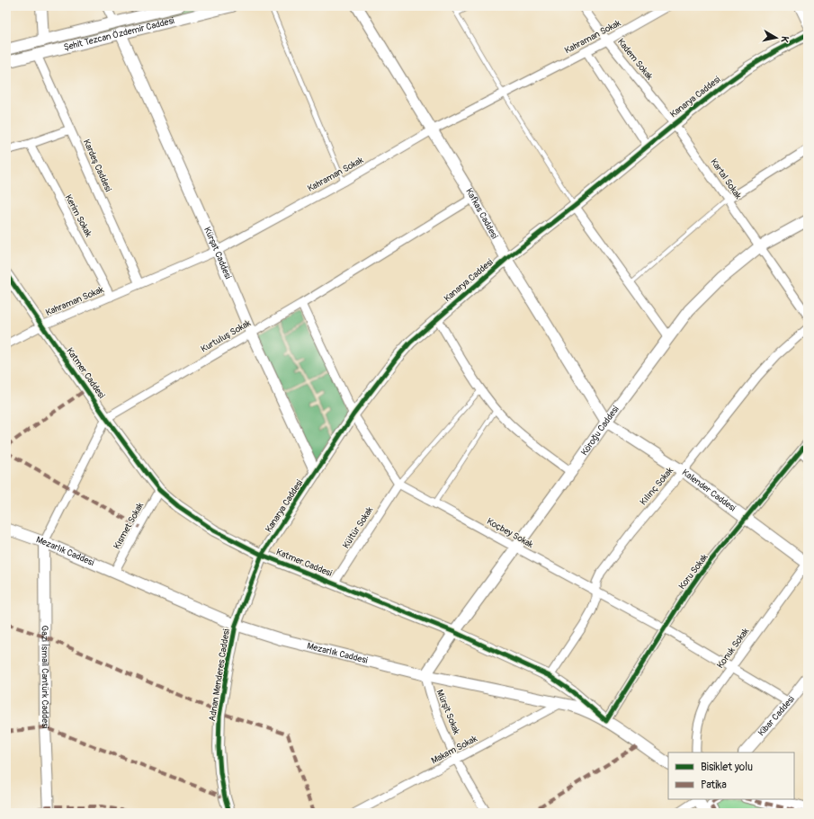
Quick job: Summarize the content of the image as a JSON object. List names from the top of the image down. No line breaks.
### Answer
{"streets":{"street":["Şehit Tezcan Özdemir Caddesi","Kahraman Sokak","Kadem Sokak","Kanarya Caddesi","Kardeş Caddesi","Kartal Sokak","Kafkas Caddesi","Kerim Sokak","Kürşat Caddesi","Kurtuluş Sokak","Katmer Caddesi","Köroğu Caddesi","Kılınç Sokak","Kalender Caddesi","Kısmet Sokak","Kültür Sokak","Koçbey Sokak","Mezarlık Caddesi","Koru Sokak","Konuk Sokak","Adnan Menderes Caddesi","Gazi İsmail Cantürk Caddesi","Mürşit Sokak","Kibar Caddesi","Makam Sokak"]},"crossings":[["Şehit Tezcan Özdemir Caddesi","Kardeş Caddesi"],["Şehit Tezcan Özdemir Caddesi","Kürşat Caddesi"],["Kahraman Sokak","Kadem Sokak"],["Kahraman Sokak","Kardeş Caddesi"],["Kahraman Sokak","Kafkas Caddesi"],["Kahraman Sokak","Kerim Sokak"],["Kahraman Sokak","Kürşat Caddesi"],["Kahraman Sokak","Katmer Caddesi"],["Kadem Sokak","Kanarya Caddesi"],["Kadem Sokak","Kartal Sokak"],["Kanarya Caddesi","Kartal Sokak"],["Kanarya Caddesi","Kafkas Caddesi"],["Kanarya Caddesi","Kürşat Caddesi"],["Kanarya Caddesi","Katmer Caddesi"],["Kanarya Caddesi","Koçbey Sokak"],["Kanarya Caddesi","Mezarlık Caddesi"],["Kanarya Caddesi","Adnan Menderes Caddesi"],["Kartal Sokak","Köroğu Caddesi"],["Kafkas Caddesi","Kurtuluş Sokak"],["Kafkas Caddesi","Köroğu Caddesi"],["Kafkas Caddesi","Kalender Caddesi"],["Kürşat Caddesi","Kurtuluş Sokak"],["Kurtuluş Sokak","Katmer Caddesi"],["Kurtuluş Sokak","Koçbey Sokak"],["Katmer Caddesi","Köroğu Caddesi"],["Katmer Caddesi","Kılınç Sokak"],["Katmer Caddesi","Kısmet Sokak"],["Katmer Caddesi","Kültür Sokak"],["Katmer Caddesi","Mezarlık Caddesi"],["Katmer Caddesi","Koru Sokak"],["Köroğu Caddesi","Kalender Caddesi"],["Köroğu Caddesi","Koçbey Sokak"],["Köroğu Caddesi","Mezarlık Caddesi"],["Köroğu Caddesi","Mürşit Sokak"],["Kılınç Sokak","Kalender Caddesi"],["Kılınç Sokak","Koçbey Sokak"],["Kalender Caddesi","Koru Sokak"],["Kalender Caddesi","Konuk Sokak"],["Kısmet Sokak","Mezarlık Caddesi"],["Kültür Sokak","Koçbey Sokak"],["Koçbey Sokak","Koru Sokak"],["Koçbey Sokak","Konuk Sokak"],["Koçbey Sokak","Kibar Caddesi"],["Mezarlık Caddesi","Koru Sokak"],["Mezarlık Caddesi","Adnan Menderes Caddesi"],["Mezarlık Caddesi","Gazi İsmail Cantürk Caddesi"],["Mezarlık Caddesi","Mürşit Sokak"],["Mezarlık Caddesi","Makam Sokak"],["Mürşit Sokak","Makam Sokak"]],"legend":["Bisiklet yolu","Patika"],"north":"right"}
